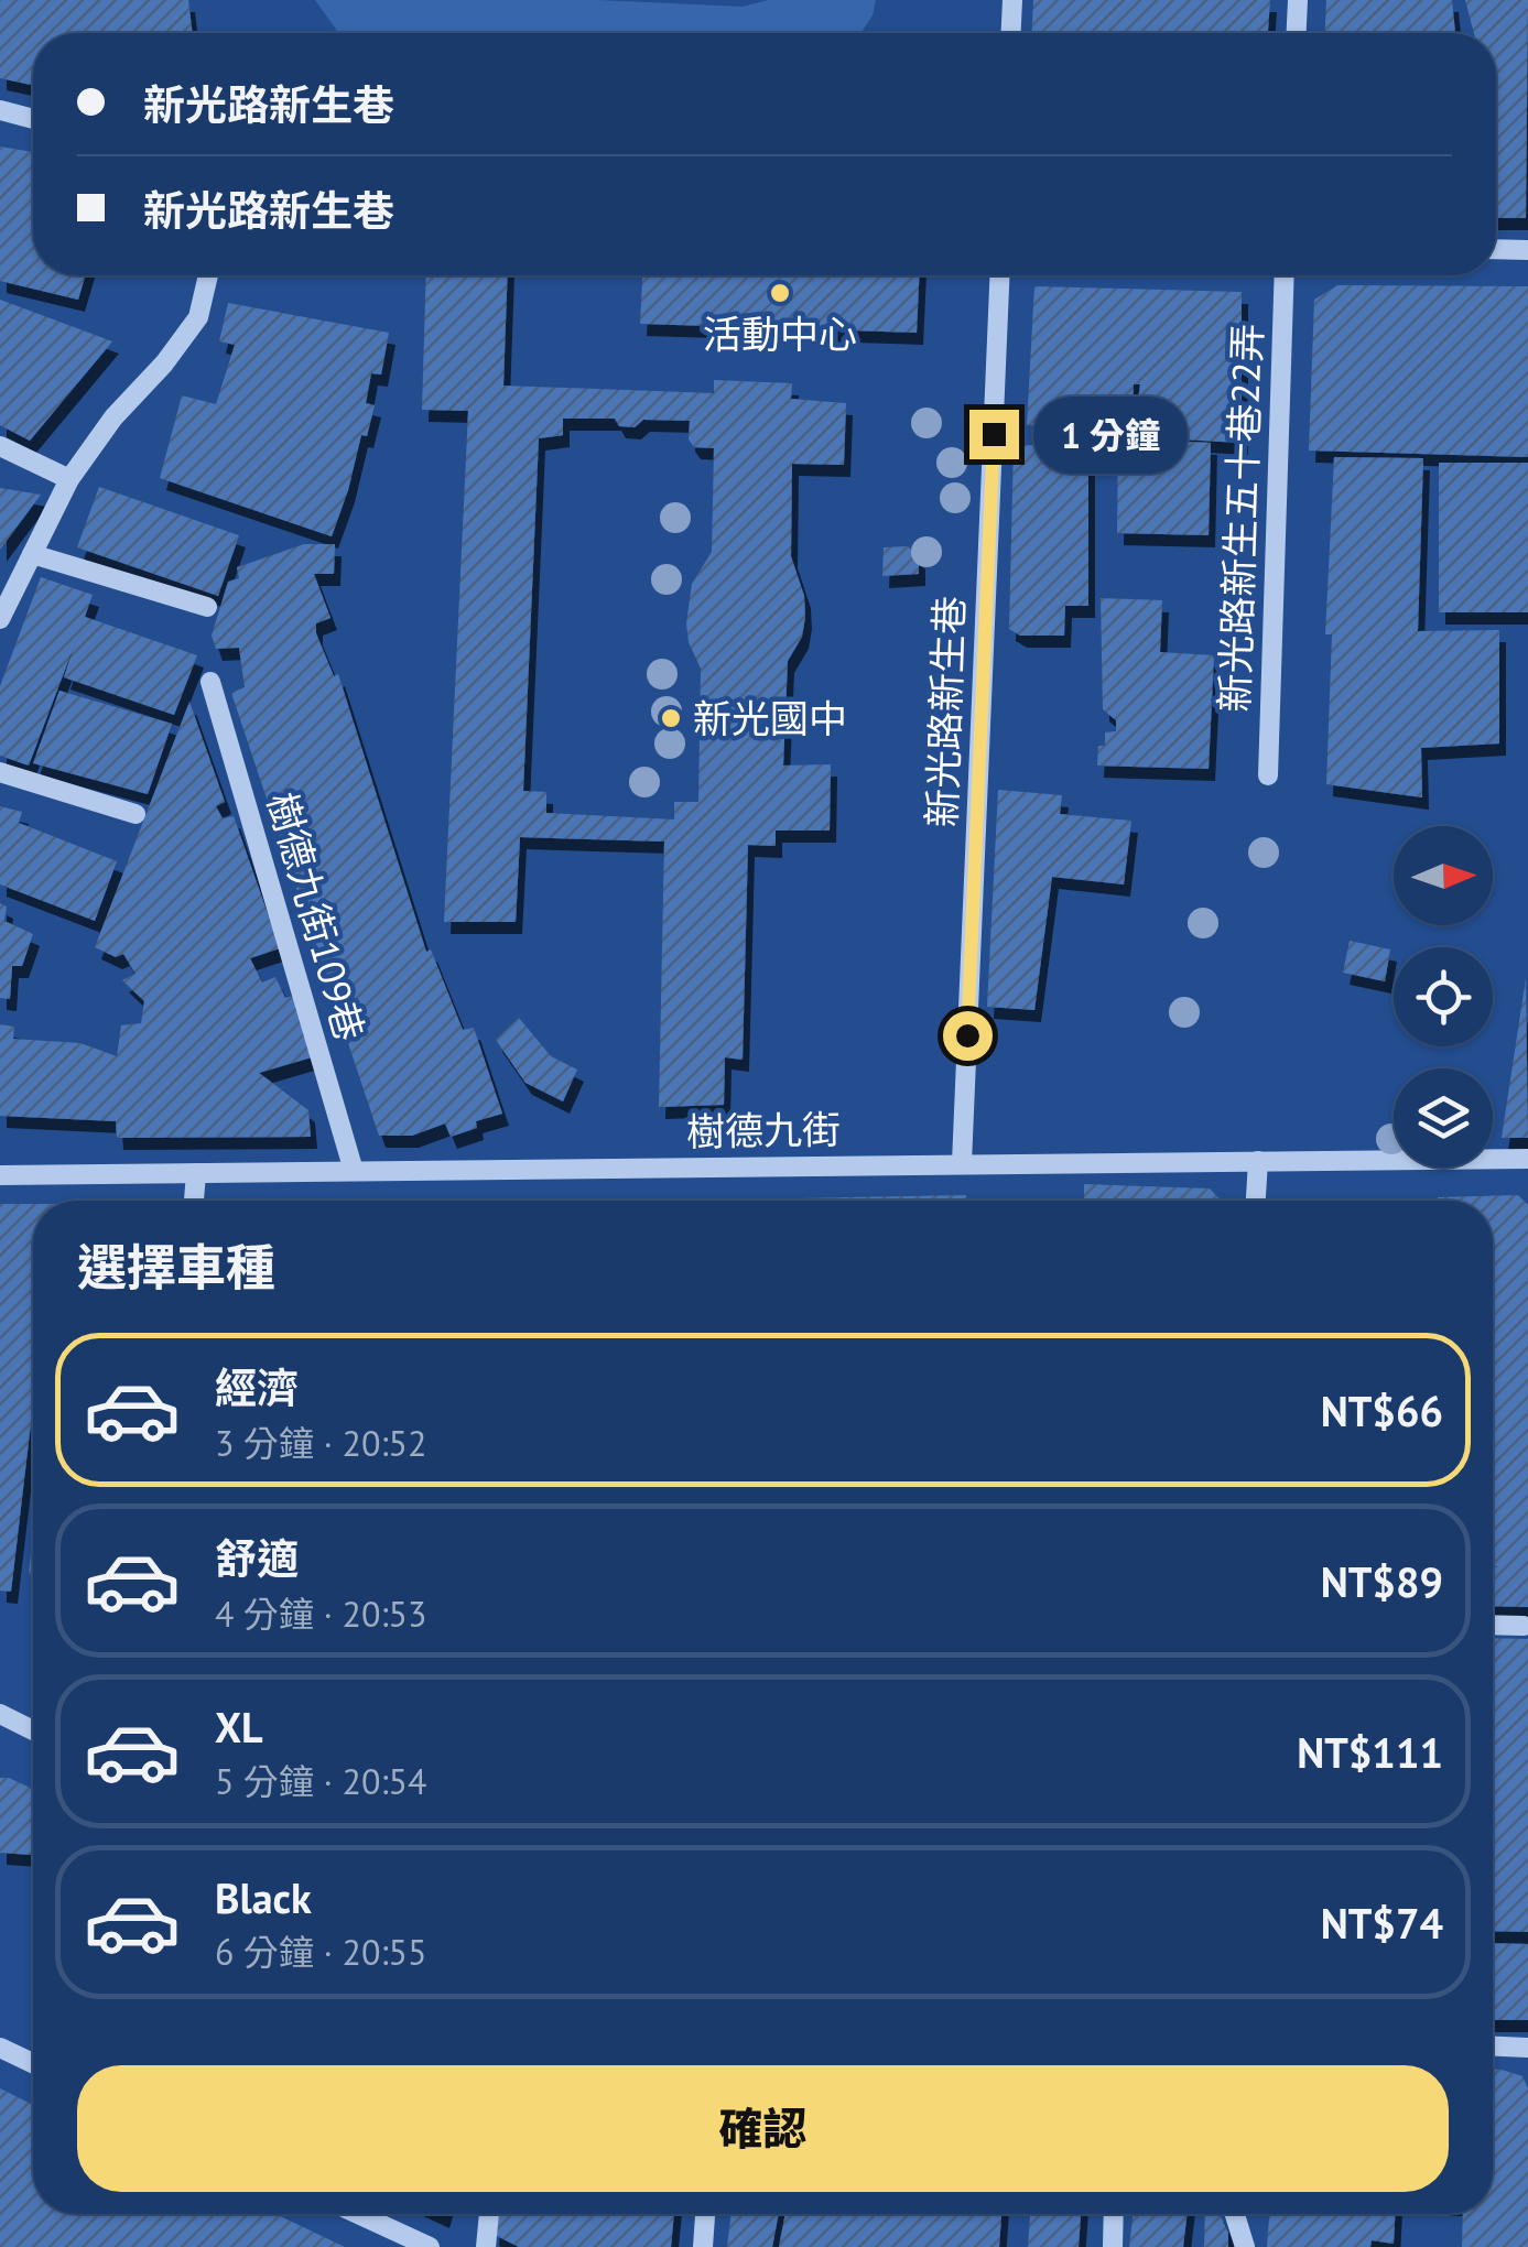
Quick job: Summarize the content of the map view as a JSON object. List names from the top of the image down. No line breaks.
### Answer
{"streets":{"street":["新光路新生五十巷22弄","新光路新生巷","樹德九街109巷","樹德九街"]},"crossings":[["新光路新生巷","樹德九街"],["樹德九街109巷","樹德九街"]],"places":["活動中心","新光國中"],"north":"right","page":{"banner":["新光路新生巷","新光路新生巷"],"bubble":"1 分鐘","heading":"選擇車種","list":[{"name":"經濟","note":"3 分鐘 · 20:52","value":"NT$66"},{"name":"舒適","note":"4 分鐘 · 20:53","value":"NT$89"},{"name":"XL","note":"5 分鐘 · 20:54","value":"NT$111"},{"name":"Black","note":"6 分鐘 · 20:55","value":"NT$74"}],"buttons":"確認"}}
